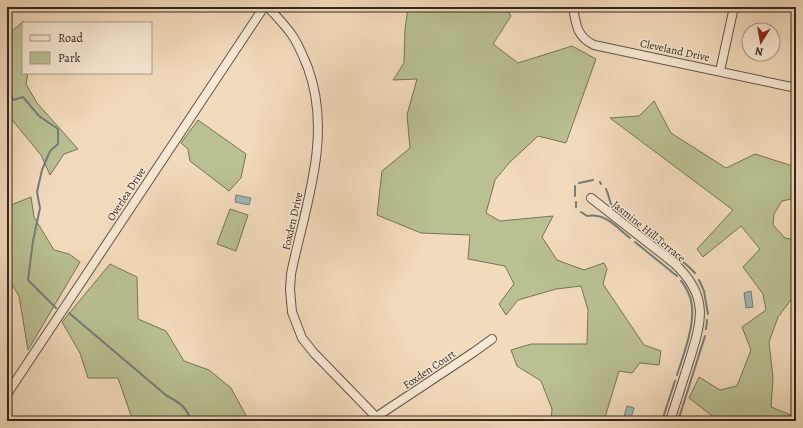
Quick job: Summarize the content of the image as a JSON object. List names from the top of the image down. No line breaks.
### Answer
{"streets":{"street":["Cleveland Drive","Overlea Drive","Foxden Drive","Jasmine Hill Terrace","Foxden Court"]},"crossings":[["Foxden Drive","Foxden Court"]],"legend":["Road","Park"],"north":"bottom"}
